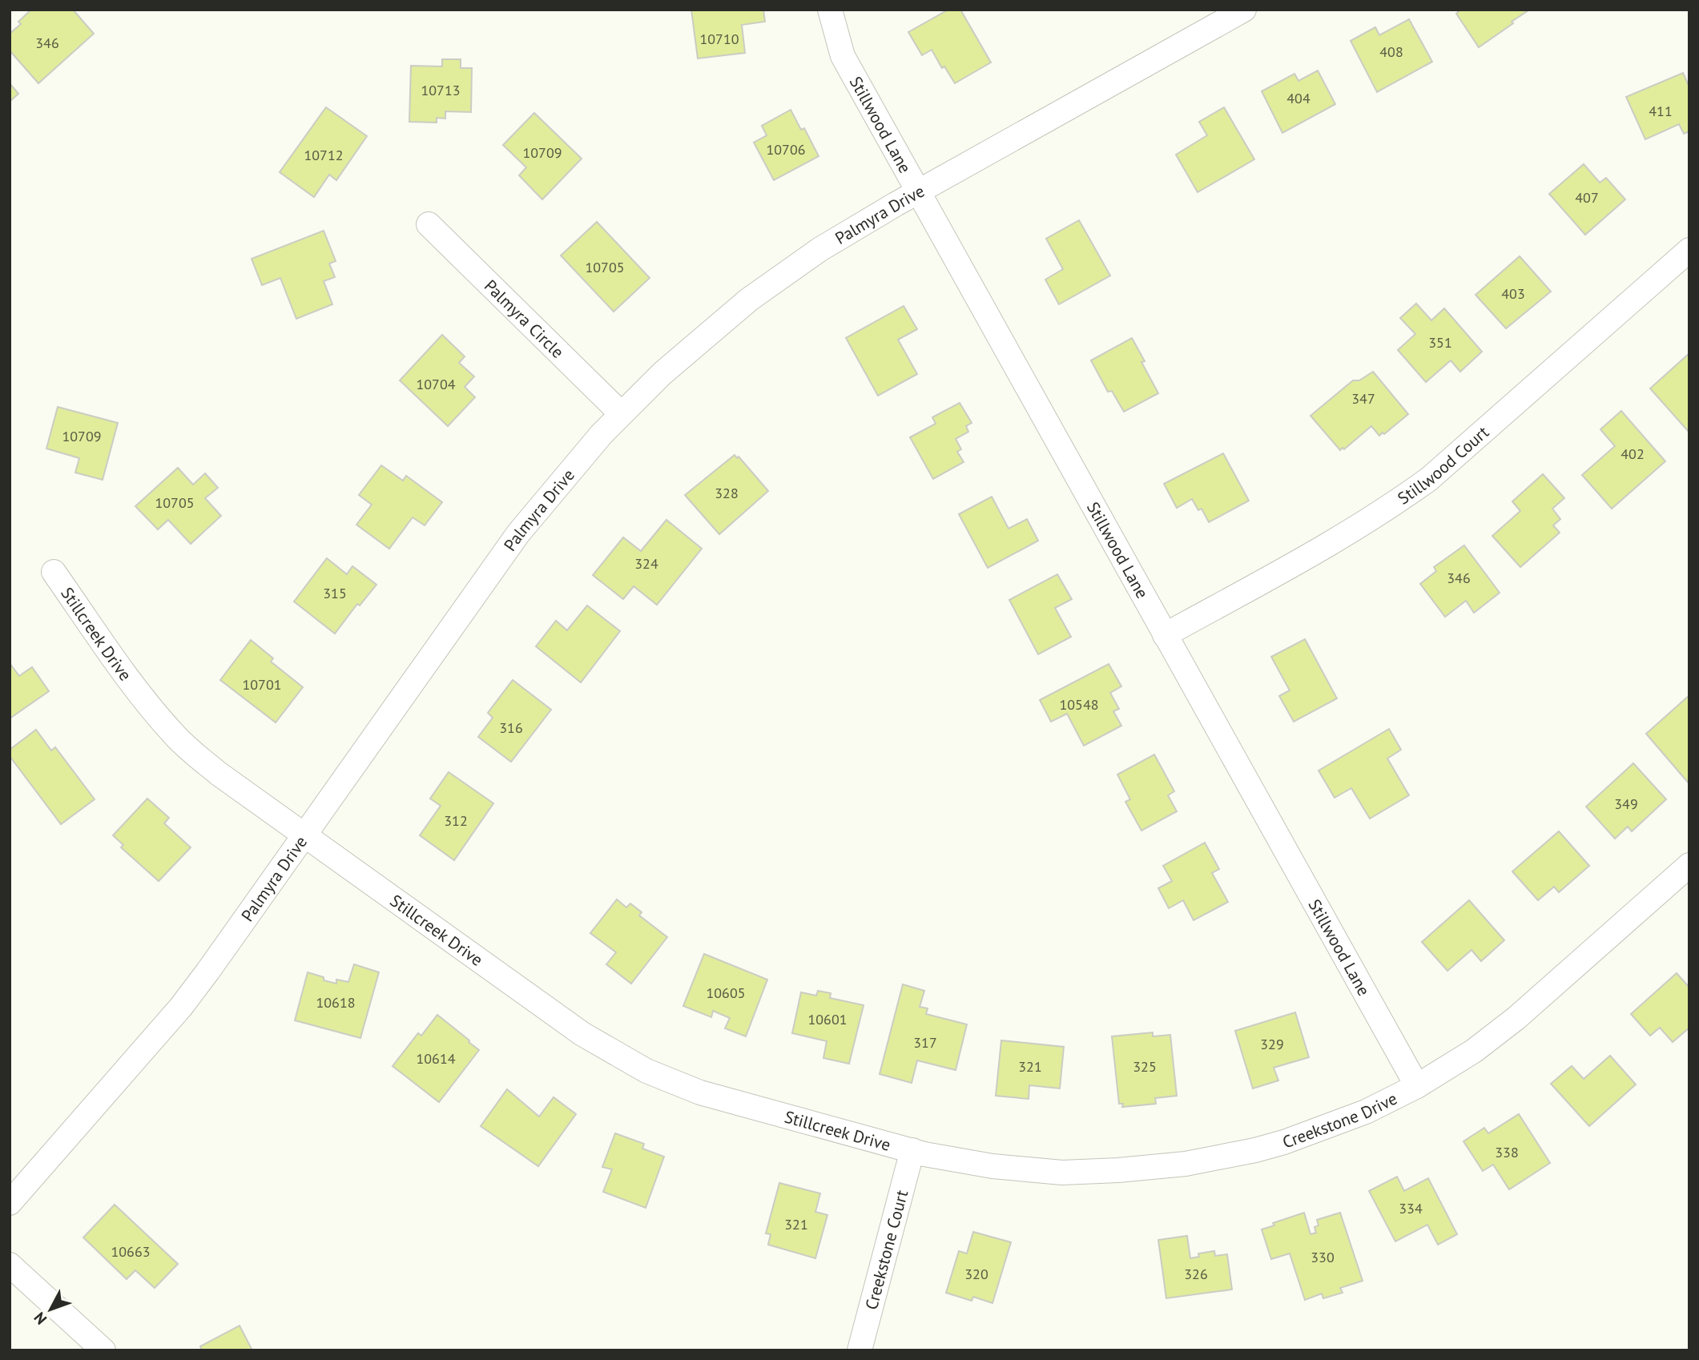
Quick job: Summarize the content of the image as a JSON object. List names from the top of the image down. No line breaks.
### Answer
{"streets":{"street":["Stillwood Lane","Palmyra Drive","Palmyra Circle","Stillwood Court","Stillcreek Drive","Creekstone Drive","Creekstone Court"]},"crossings":[["Stillwood Lane","Palmyra Drive"],["Stillwood Lane","Stillwood Court"],["Stillwood Lane","Creekstone Drive"],["Palmyra Drive","Palmyra Circle"],["Palmyra Drive","Stillcreek Drive"],["Stillcreek Drive","Creekstone Drive"],["Stillcreek Drive","Creekstone Court"],["Creekstone Drive","Creekstone Court"]],"house_numbers":["10710","346","408","10713","404","411","10706","10709","10712","407","10705","403","351","10704","347","10709","402","328","10705","324","346","315","10701","10548","316","349","312","10605","10618","10601","317","329","10614","321","325","338","334","321","10663","330","320","326"],"north":"bottom left"}
